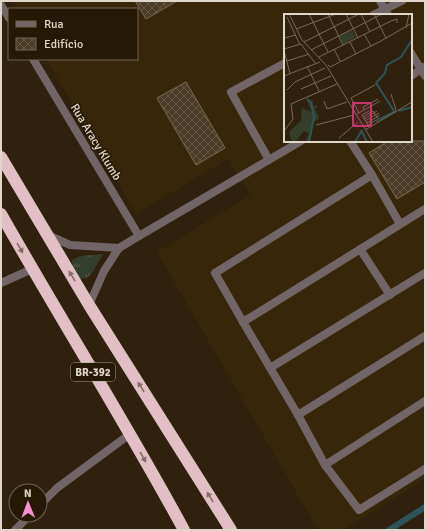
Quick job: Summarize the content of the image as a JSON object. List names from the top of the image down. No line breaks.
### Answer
{"streets":{"highway":["BR-392"],"street":["Rua Aracy Klumb"]},"legend":["Rua","Edifício"],"north":"top"}
